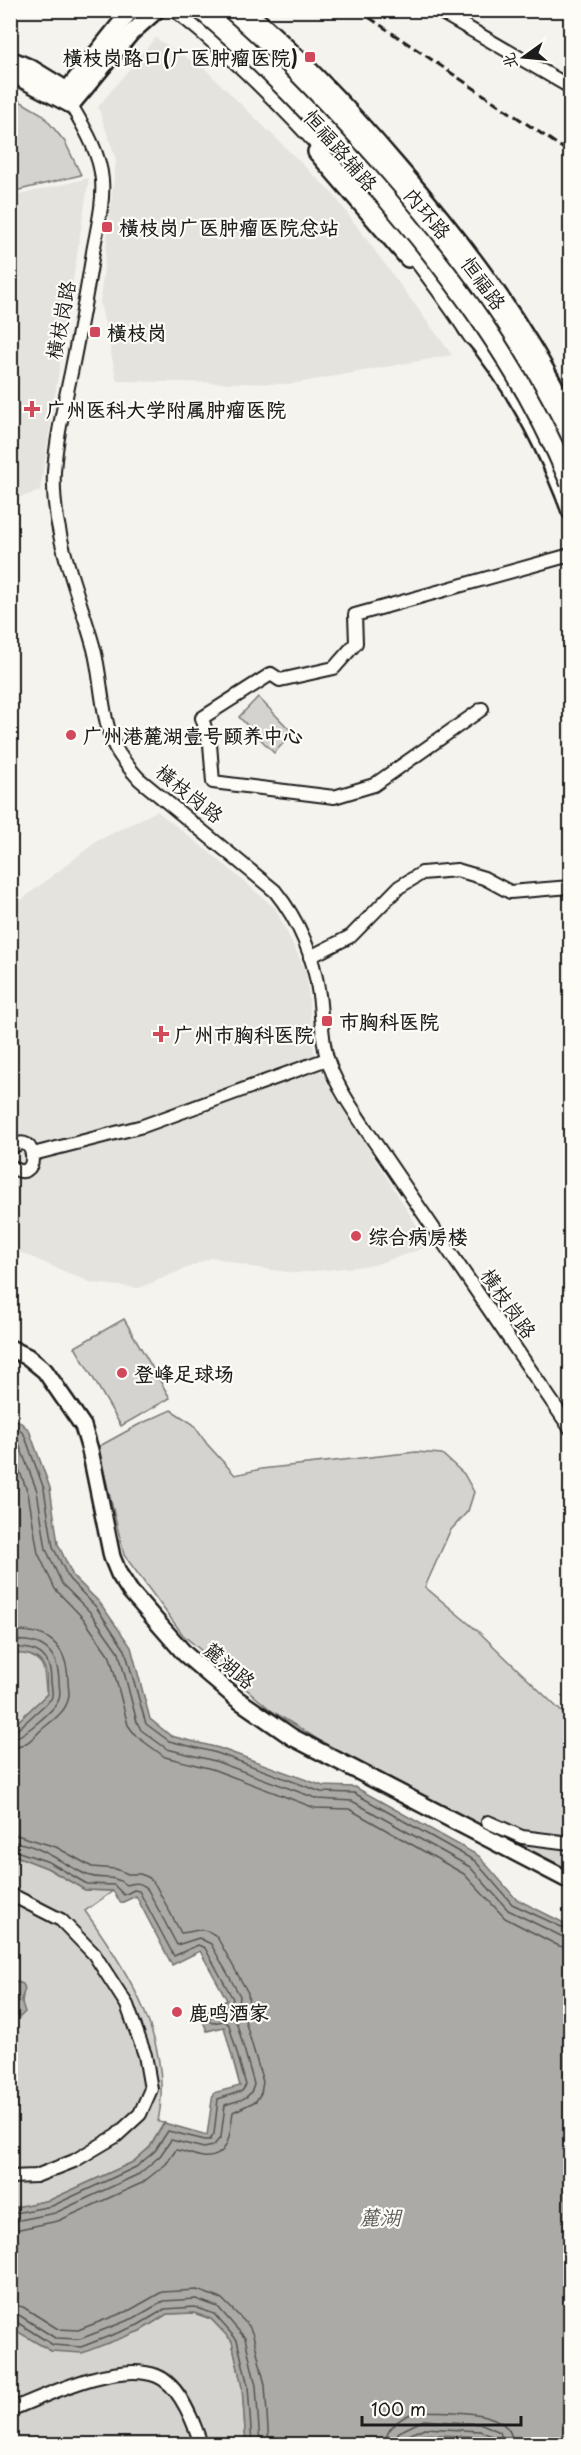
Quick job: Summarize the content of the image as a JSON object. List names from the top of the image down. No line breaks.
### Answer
{"streets":{"highway":["内环路"],"main road":["恒福路辅路","恒福路","横枝岗路","麓湖路"]},"crossings":[["内环路","恒福路"]],"water":["麓湖"],"places":{"transit":["横枝岗路口(广医肿瘤医院)","横枝岗广医肿瘤医院总站","横枝岗","市胸科医院"],"health":["广州医科大学附属肿瘤医院","广州市胸科医院"],"other":["广州港麓湖壹号颐养中心","综合病房楼","登峰足球场","鹿鸣酒家"]},"scale_bar":"100 m","north":"left"}
